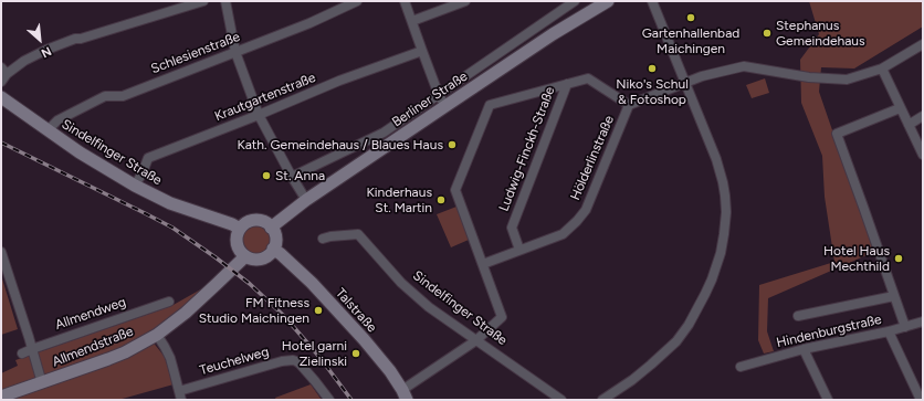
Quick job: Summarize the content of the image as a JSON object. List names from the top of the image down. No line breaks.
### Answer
{"streets":{"main road":["Berliner Straße","Sindelfinger Straße","Talstraße","Allmendstraße"],"street":["Schlesienstraße","Krautgartenstraße","Ludwig-Finckh-Straße","Hölderlinstraße","Allmendweg","Hindenburgstraße","Teuchelweg"]},"crossings":[["Schlesienstraße","Sindelfinger Straße"],["Krautgartenstraße","Sindelfinger Straße"],["Berliner Straße","Sindelfinger Straße"],["Berliner Straße","Talstraße"],["Berliner Straße","Allmendstraße"],["Ludwig-Finckh-Straße","Hölderlinstraße"],["Sindelfinger Straße","Talstraße"],["Sindelfinger Straße","Allmendstraße"],["Talstraße","Allmendstraße"]],"places":["Gartenhallenbad Maichingen","Stephanus Gemeindehaus","Niko's Schul & Fotoshop","Kath. Gemeindehaus / Blaues Haus","St. Anna","Kinderhaus St. Martin","Hotel Haus Mechthild","FM Fitness Studio Maichingen","Hotel garni Zielinski"],"north":"bottom right"}
